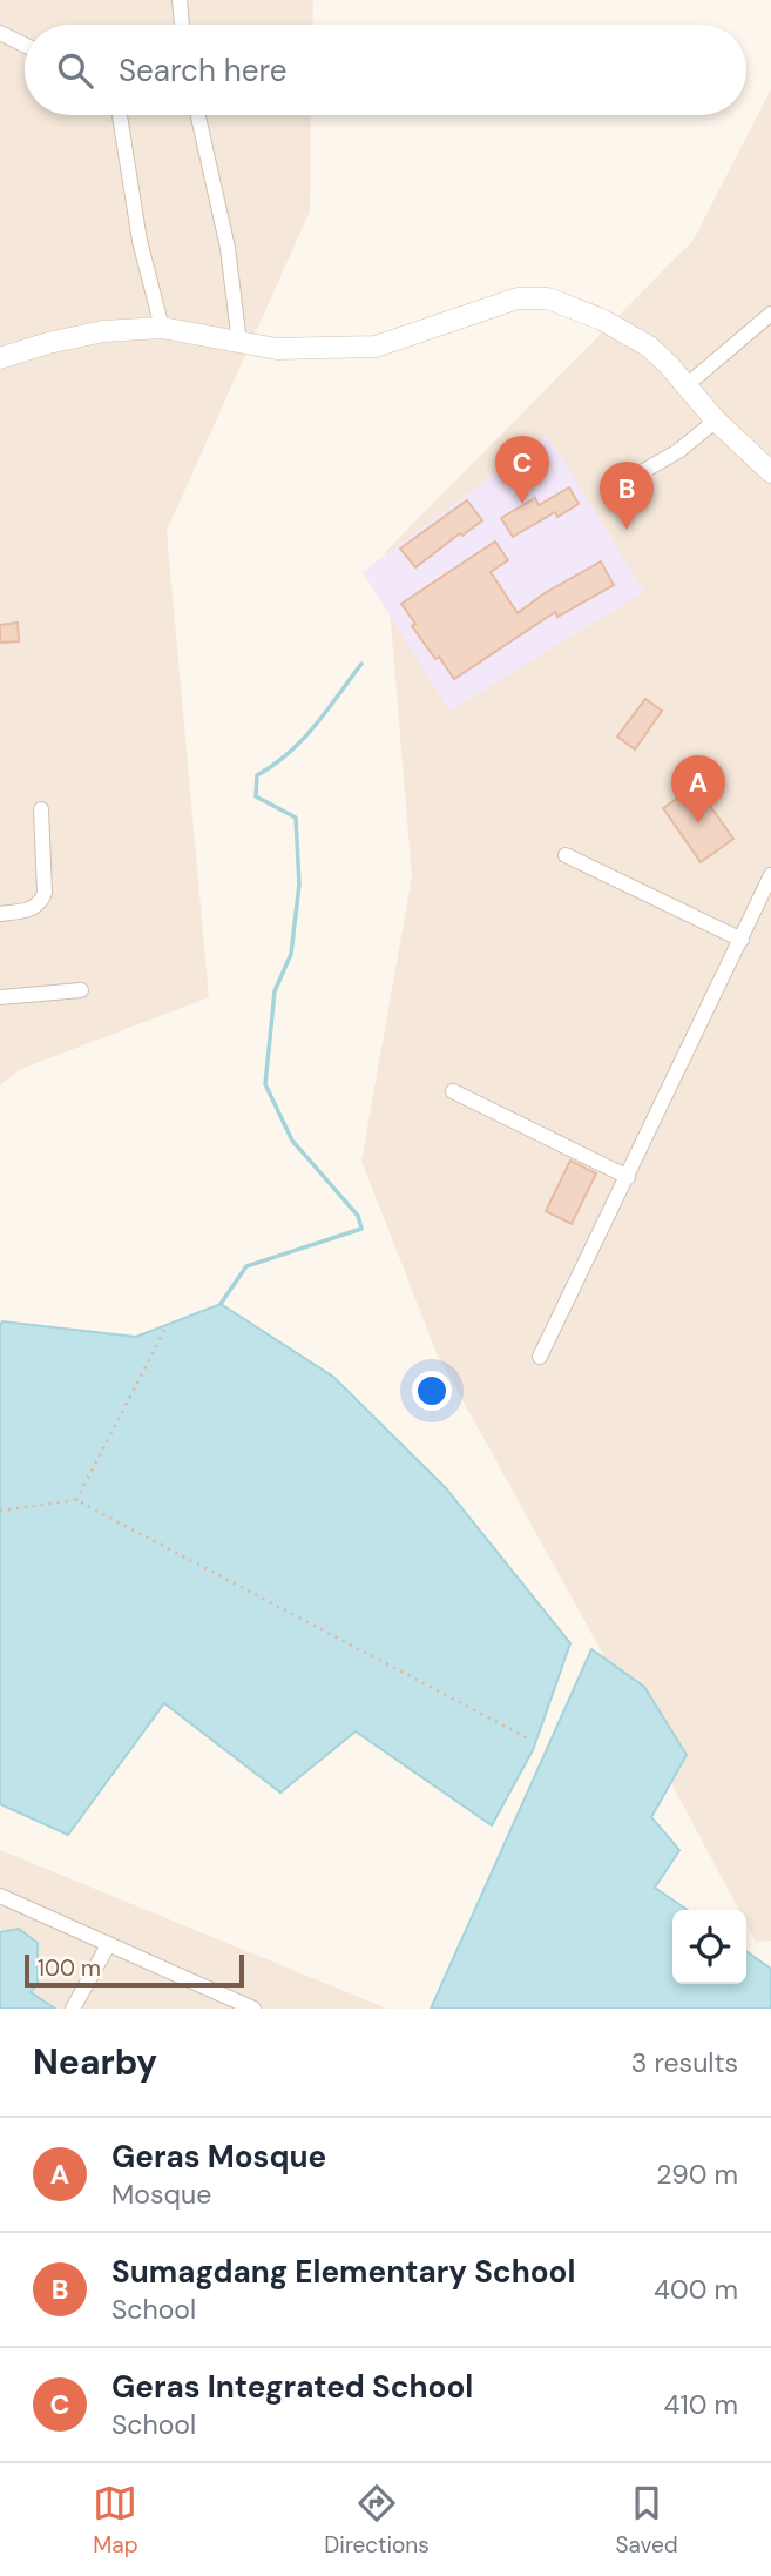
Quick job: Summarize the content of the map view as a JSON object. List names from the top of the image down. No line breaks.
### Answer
{"scale_bar":"100 m","page":{"search":"Search here","pins":["C","B","A"],"scale":"100 m","heading":["Nearby","3 results"],"list":[{"mark":"A","name":"Geras Mosque","note":"Mosque","value":"290 m"},{"mark":"B","name":"Sumagdang Elementary School","note":"School","value":"400 m"},{"mark":"C","name":"Geras Integrated School","note":"School","value":"410 m"}],"nav":["Map","Directions","Saved"]}}
